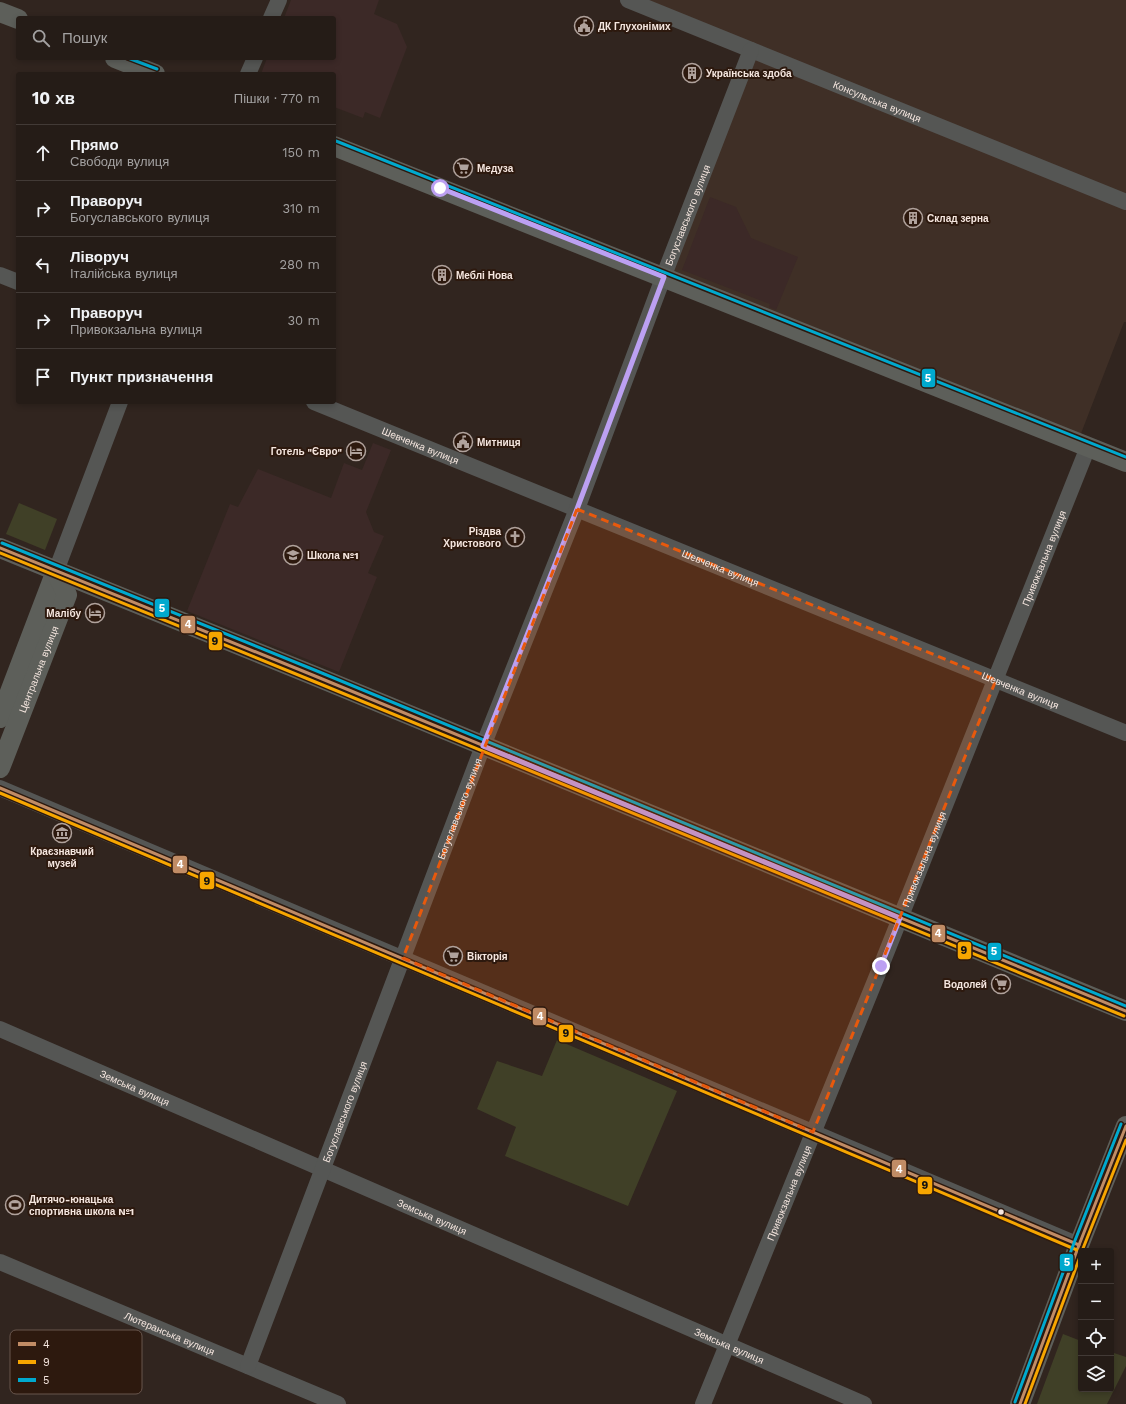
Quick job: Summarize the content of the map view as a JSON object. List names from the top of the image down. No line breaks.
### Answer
{"streets":{"main road":["Центральна вулиця"],"street":["Консульська вулиця","Богуславського вулиця","Шевченка вулиця","Привокзальна вулиця","Земська вулиця","Лютеранська вулиця"]},"crossings":[["Консульська вулиця","Богуславського вулиця"],["Богуславського вулиця","Шевченка вулиця"],["Богуславського вулиця","Земська вулиця"],["Богуславського вулиця","Лютеранська вулиця"],["Шевченка вулиця","Привокзальна вулиця"],["Привокзальна вулиця","Земська вулиця"]],"places":{"public building":["ДК Глухонімих","Митниця"],"building":["Українська здоба","Склад зерна","Меблі Нова"],"supermarket":["Медуза","Вікторія","Водолей"],"hotel":["Готель \"Євро\"","Малібу"],"church":["Різдва Христового"],"school or university":["Школа №1"],"museum":["Краєзнавчий музей"],"sports":["Дитячо-юнацька спортивна школа №1"]},"lines":["transit line 5","transit line 4","transit line 9"],"legend":["4","9","5"],"page":{"search":"Пошук","heading":["10 хв","Пішки · 770 m"],"list":[["Прямо","Свободи вулиця","150 m"],["Праворуч","Богуславського вулиця","310 m"],["Ліворуч","Італійська вулиця","280 m"],["Праворуч","Привокзальна вулиця","30 m"],"Пункт призначення"],"map_buttons":["+","−"]}}
